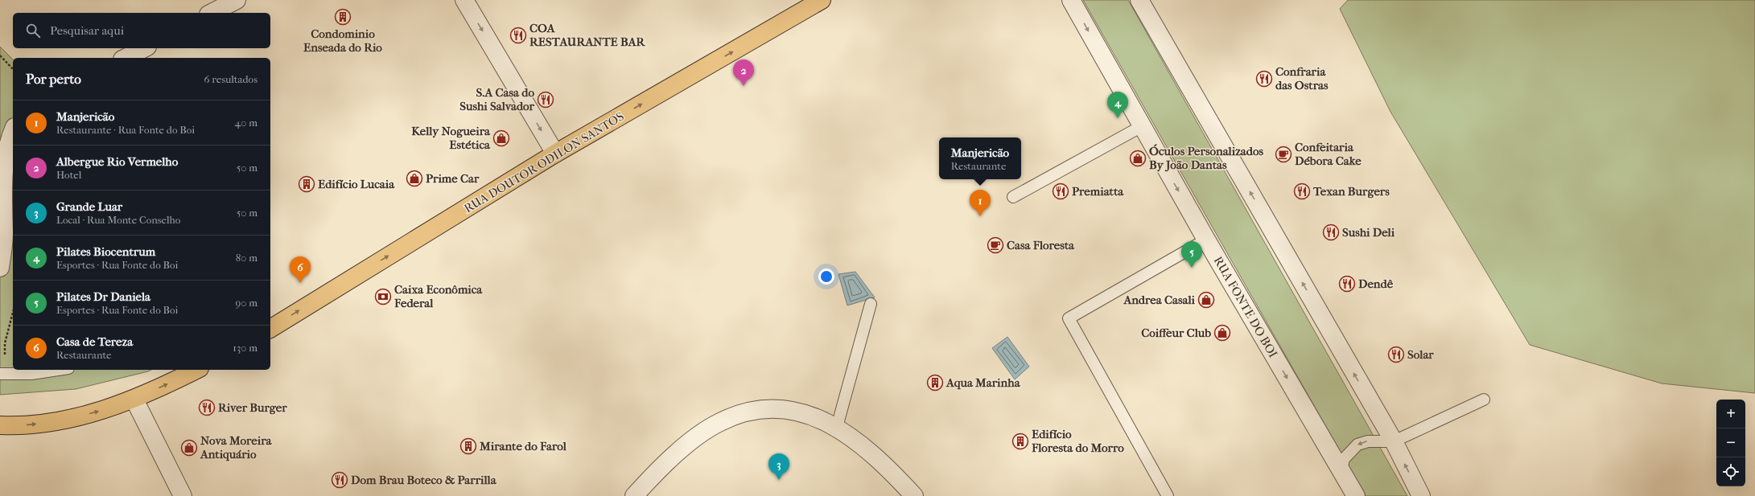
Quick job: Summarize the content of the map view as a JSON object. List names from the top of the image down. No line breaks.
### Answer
{"streets":{"main road":["RUA DOUTOR ODILON SANTOS"],"street":["RUA FONTE DO BOI"]},"one_way":["RUA DOUTOR ODILON SANTOS"],"places":{"building":["Condominio Enseada do Rio","Edifício Lucaia","Aqua Marinha","Edifício Floresta do Morro","Mirante do Farol"],"restaurant":["COA RESTAURANTE BAR","Confraria das Ostras","S.A Casa do Sushi Salvador","Premiatta","Texan Burgers","Sushi Deli","Dendê","Solar","River Burger","Dom Brau Boteco & Parrilla"],"shop":["Kelly Nogueira Estética","Óculos Personalizados By João Dantas","Prime Car","Andrea Casali","Coiffeur Club","Nova Moreira Antiquário"],"cafe":["Confeitaria Débora Cake","Casa Floresta"],"bank":["Caixa Econômica Federal"]},"page":{"search":"Pesquisar aqui","heading":["Por perto","6 resultados"],"pins":["2","4","1","5","6","3"],"list":[{"mark":"1","name":"Manjericão","note":"Restaurante · Rua Fonte do Boi","value":"40 m"},{"mark":"2","name":"Albergue Rio Vermelho","note":"Hotel","value":"50 m"},{"mark":"3","name":"Grande Luar","note":"Local · Rua Monte Conselho","value":"50 m"},{"mark":"4","name":"Pilates Biocentrum","note":"Esportes · Rua Fonte do Boi","value":"80 m"},{"mark":"5","name":"Pilates Dr Daniela","note":"Esportes · Rua Fonte do Boi","value":"90 m"},{"mark":"6","name":"Casa de Tereza","note":"Restaurante","value":"130 m"}],"popup":["Manjericão","Restaurante"],"map_buttons":["+","−"]}}
